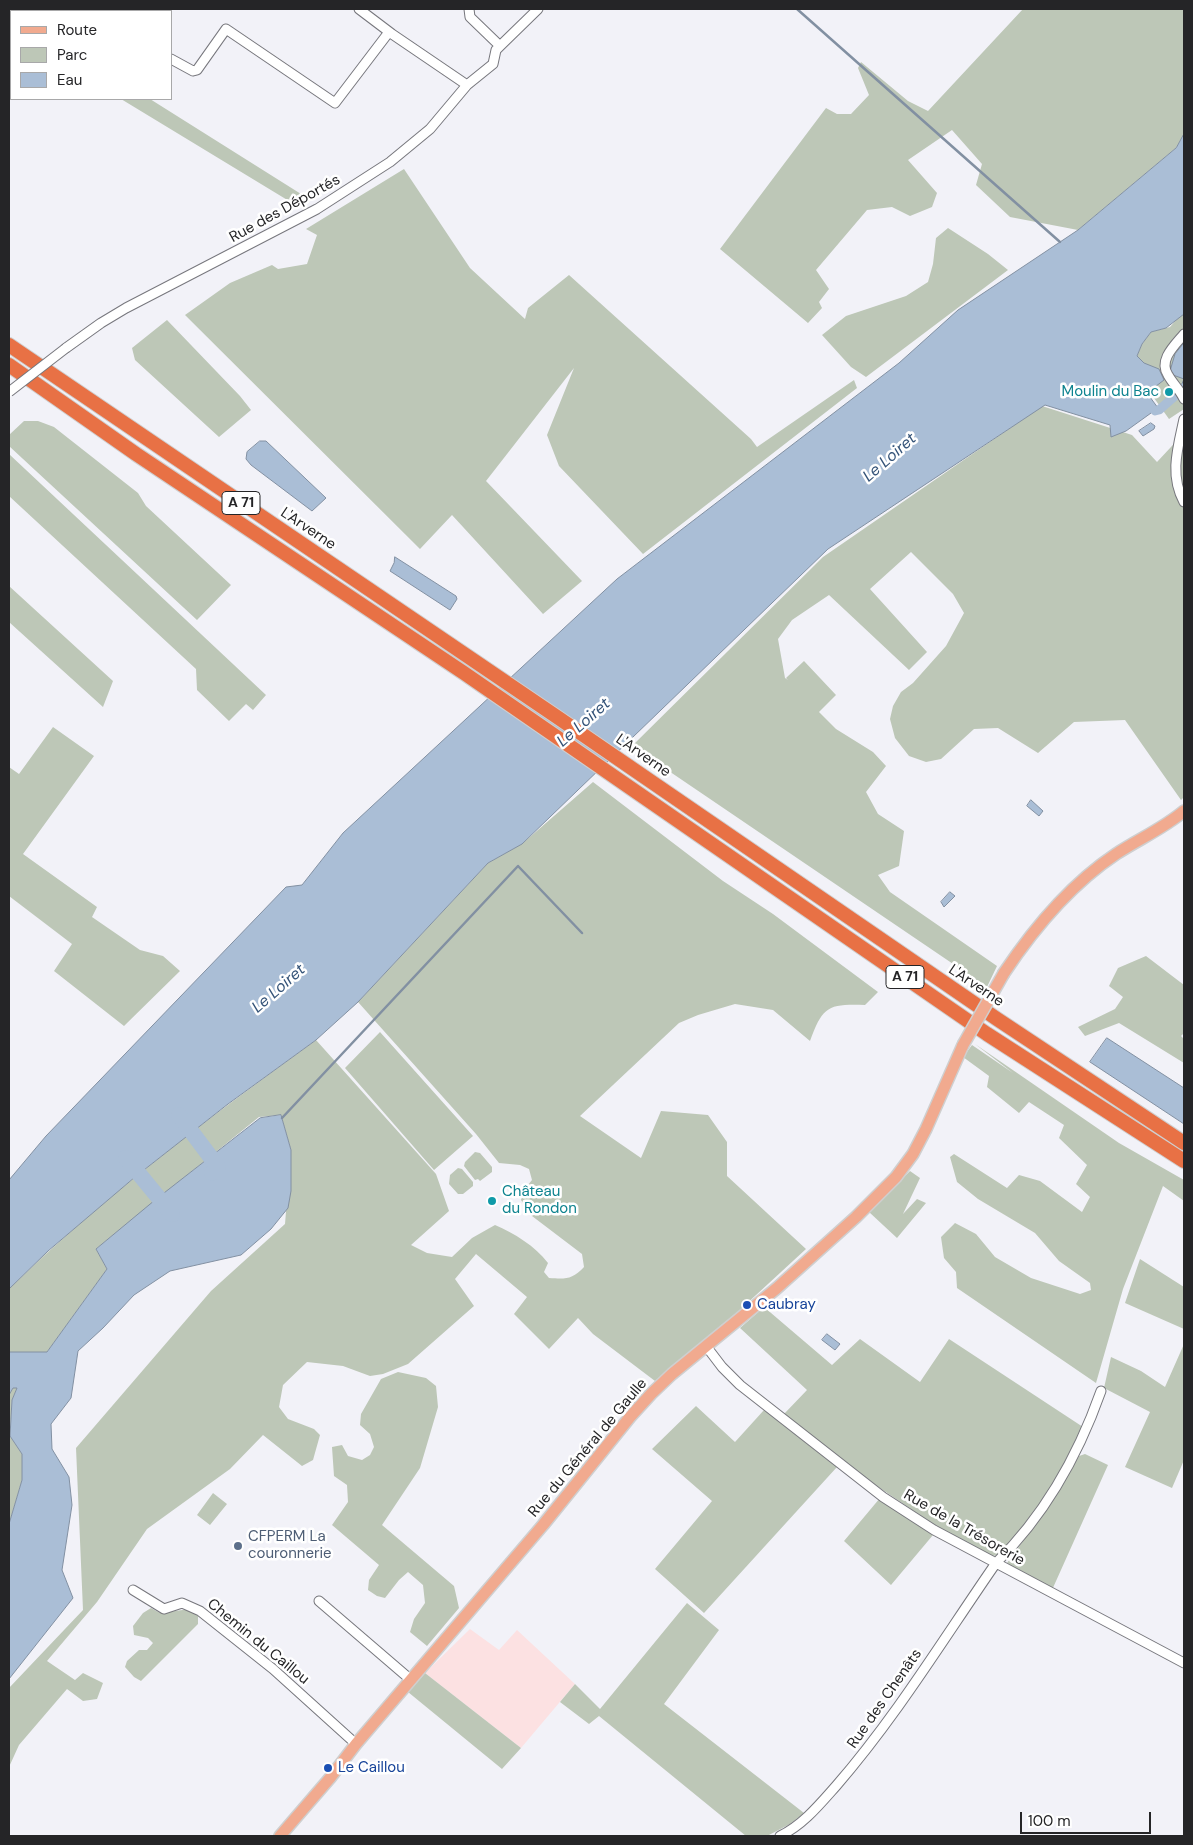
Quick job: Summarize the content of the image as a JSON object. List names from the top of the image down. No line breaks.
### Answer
{"streets":{"highway":["A 71","L'Arverne"],"main road":["Rue du Général de Gaulle"],"street":["Rue des Déportés","Rue de la Trésorerie","Chemin du Caillou","Rue des Chenâts"]},"crossings":[["Rue du Général de Gaulle","Rue de la Trésorerie"],["Rue du Général de Gaulle","Chemin du Caillou"],["Rue de la Trésorerie","Rue des Chenâts"]],"water":["Le Loiret"],"places":["Moulin du Bac","Château du Rondon","Caubray","CFPERM La couronnerie","Le Caillou"],"legend":["Route","Parc","Eau"],"scale_bar":"100 m"}
